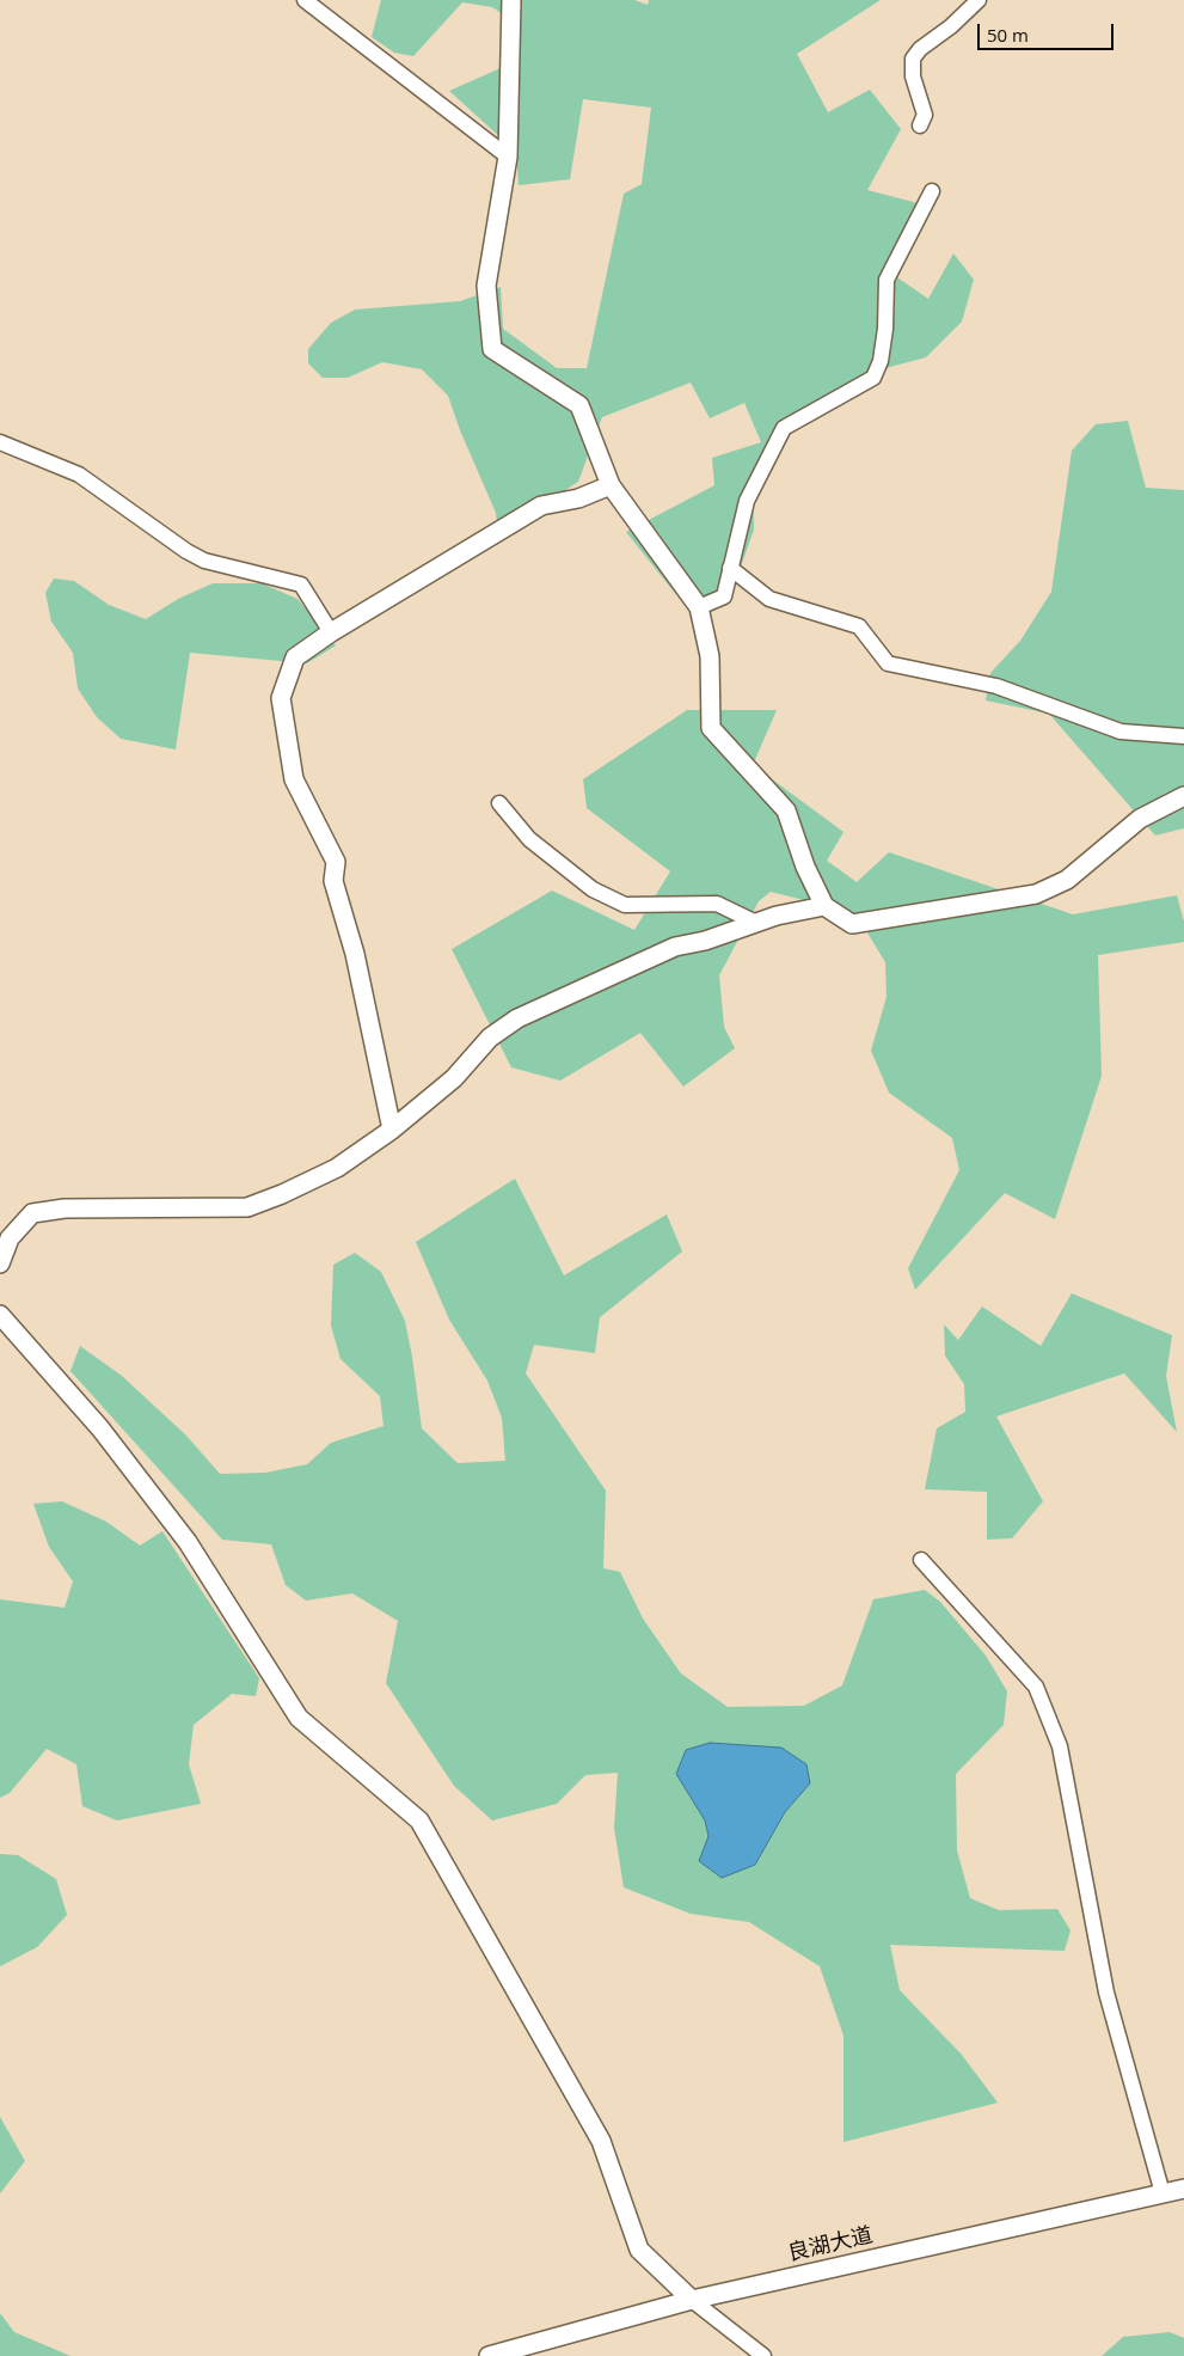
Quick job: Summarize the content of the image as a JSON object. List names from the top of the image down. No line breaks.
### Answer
{"streets":{"street":["良湖大道"]},"scale_bar":"50 m"}
